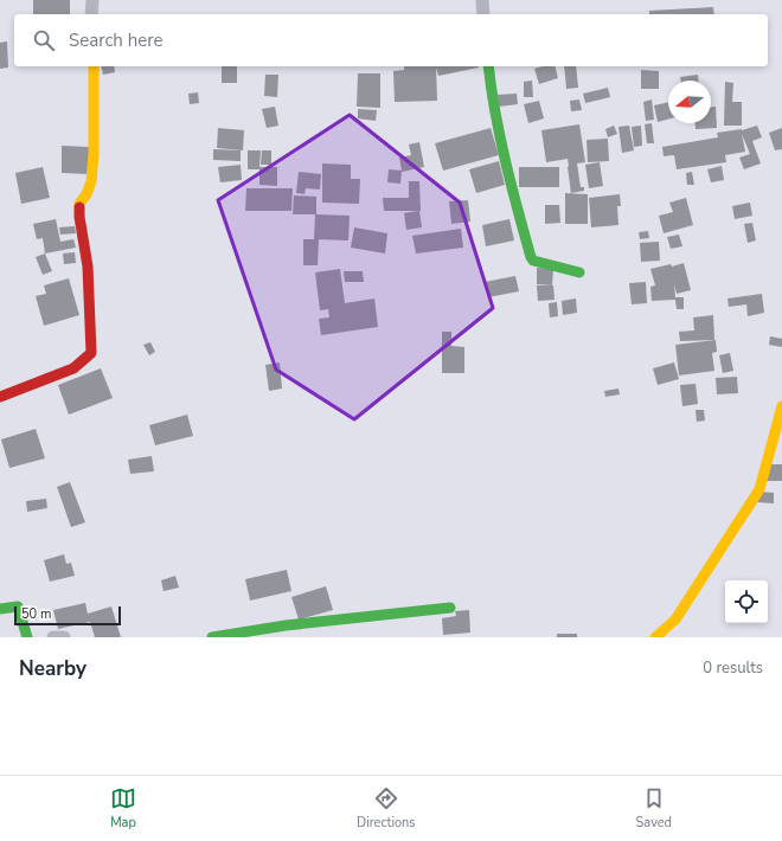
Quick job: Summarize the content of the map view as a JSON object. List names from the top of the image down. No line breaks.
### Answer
{"scale_bar":"50 m","north":"left","page":{"search":"Search here","scale":"50 m","heading":["Nearby","0 results"],"nav":["Map","Directions","Saved"]}}
